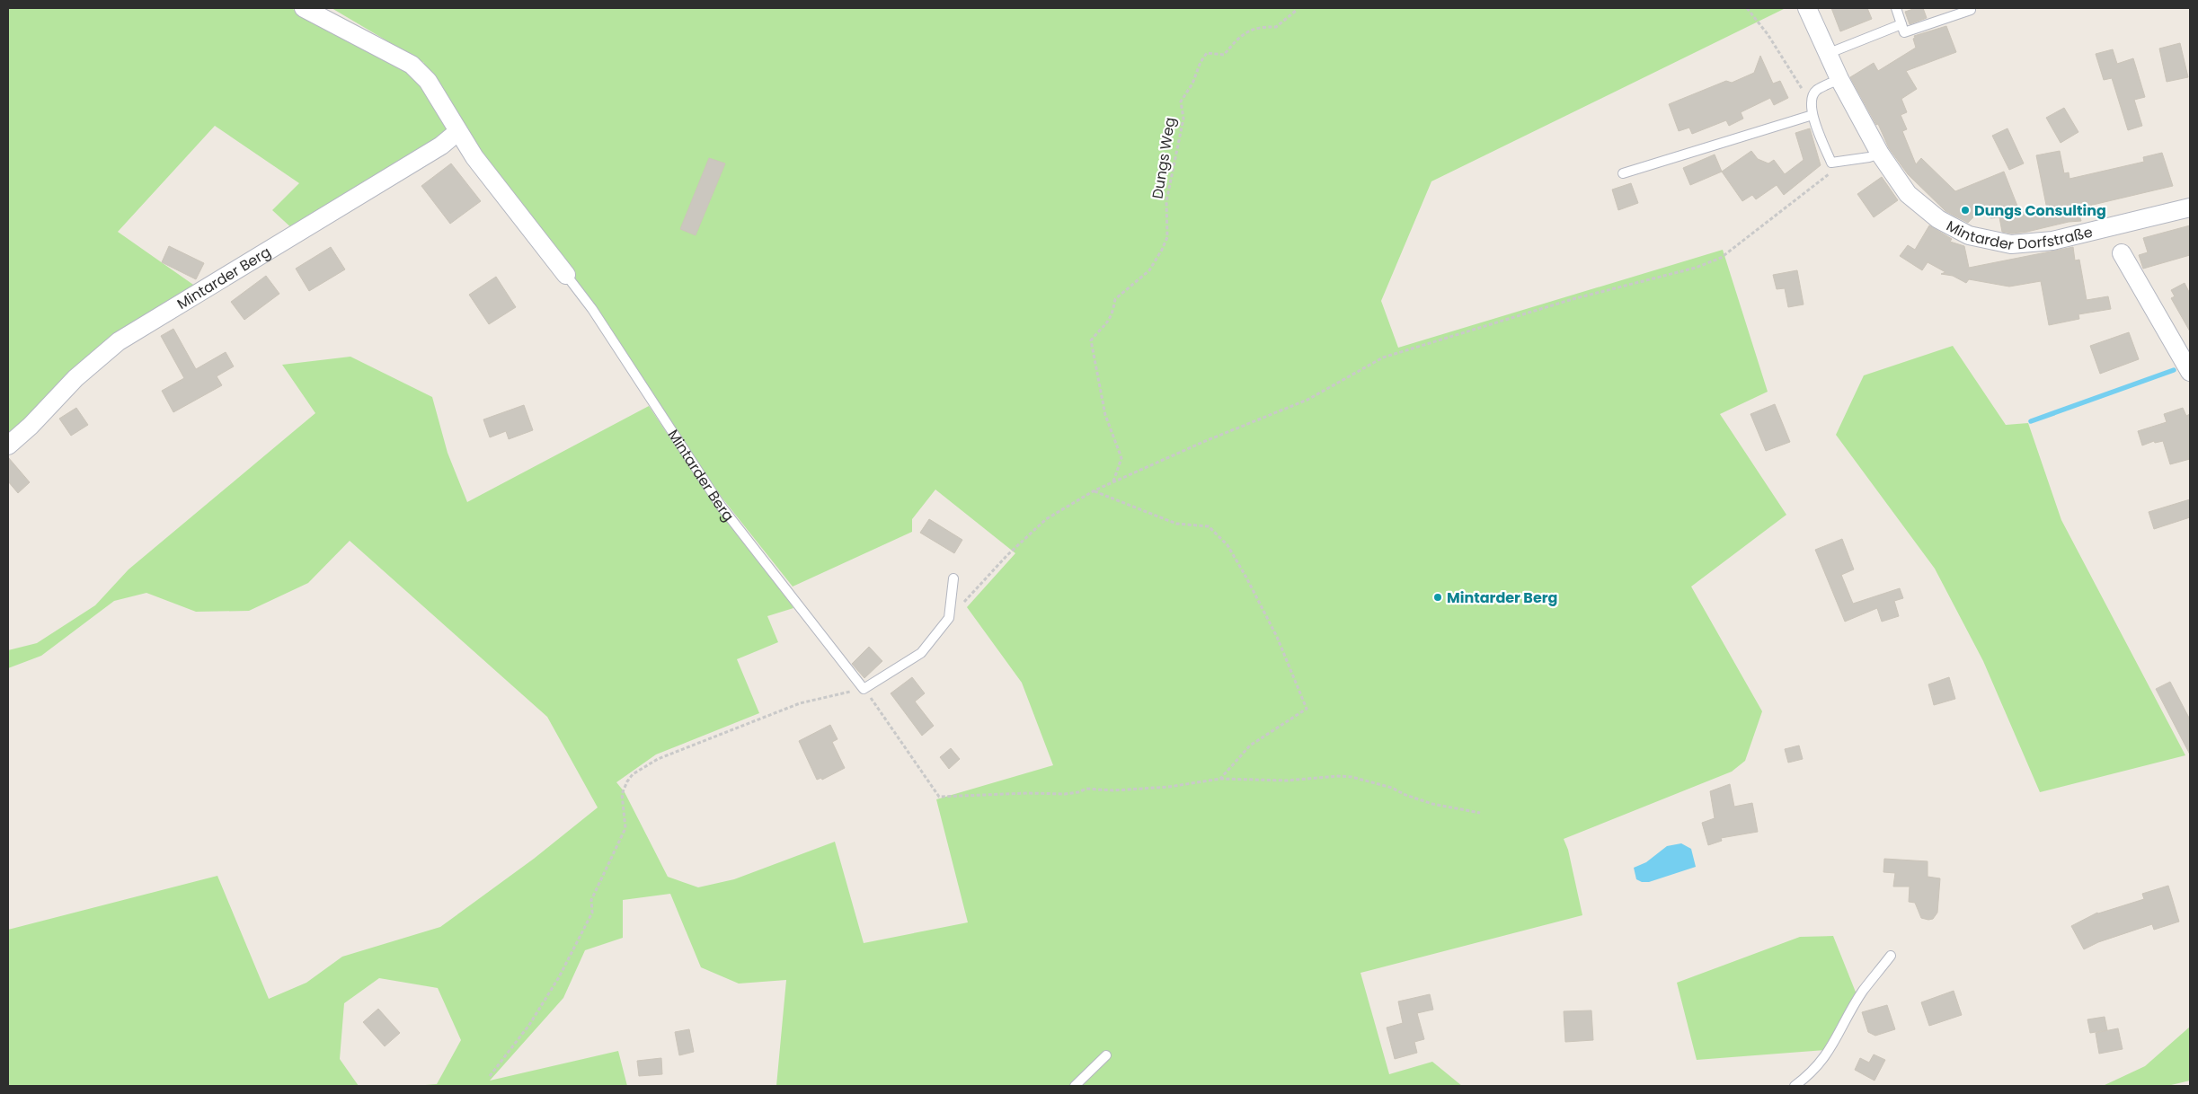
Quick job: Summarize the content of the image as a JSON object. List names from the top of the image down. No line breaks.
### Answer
{"streets":{"street":["Mintarder Dorfstraße","Mintarder Berg"],"path":["Dungs Weg"]},"places":["Dungs Consulting","Mintarder Berg"]}
